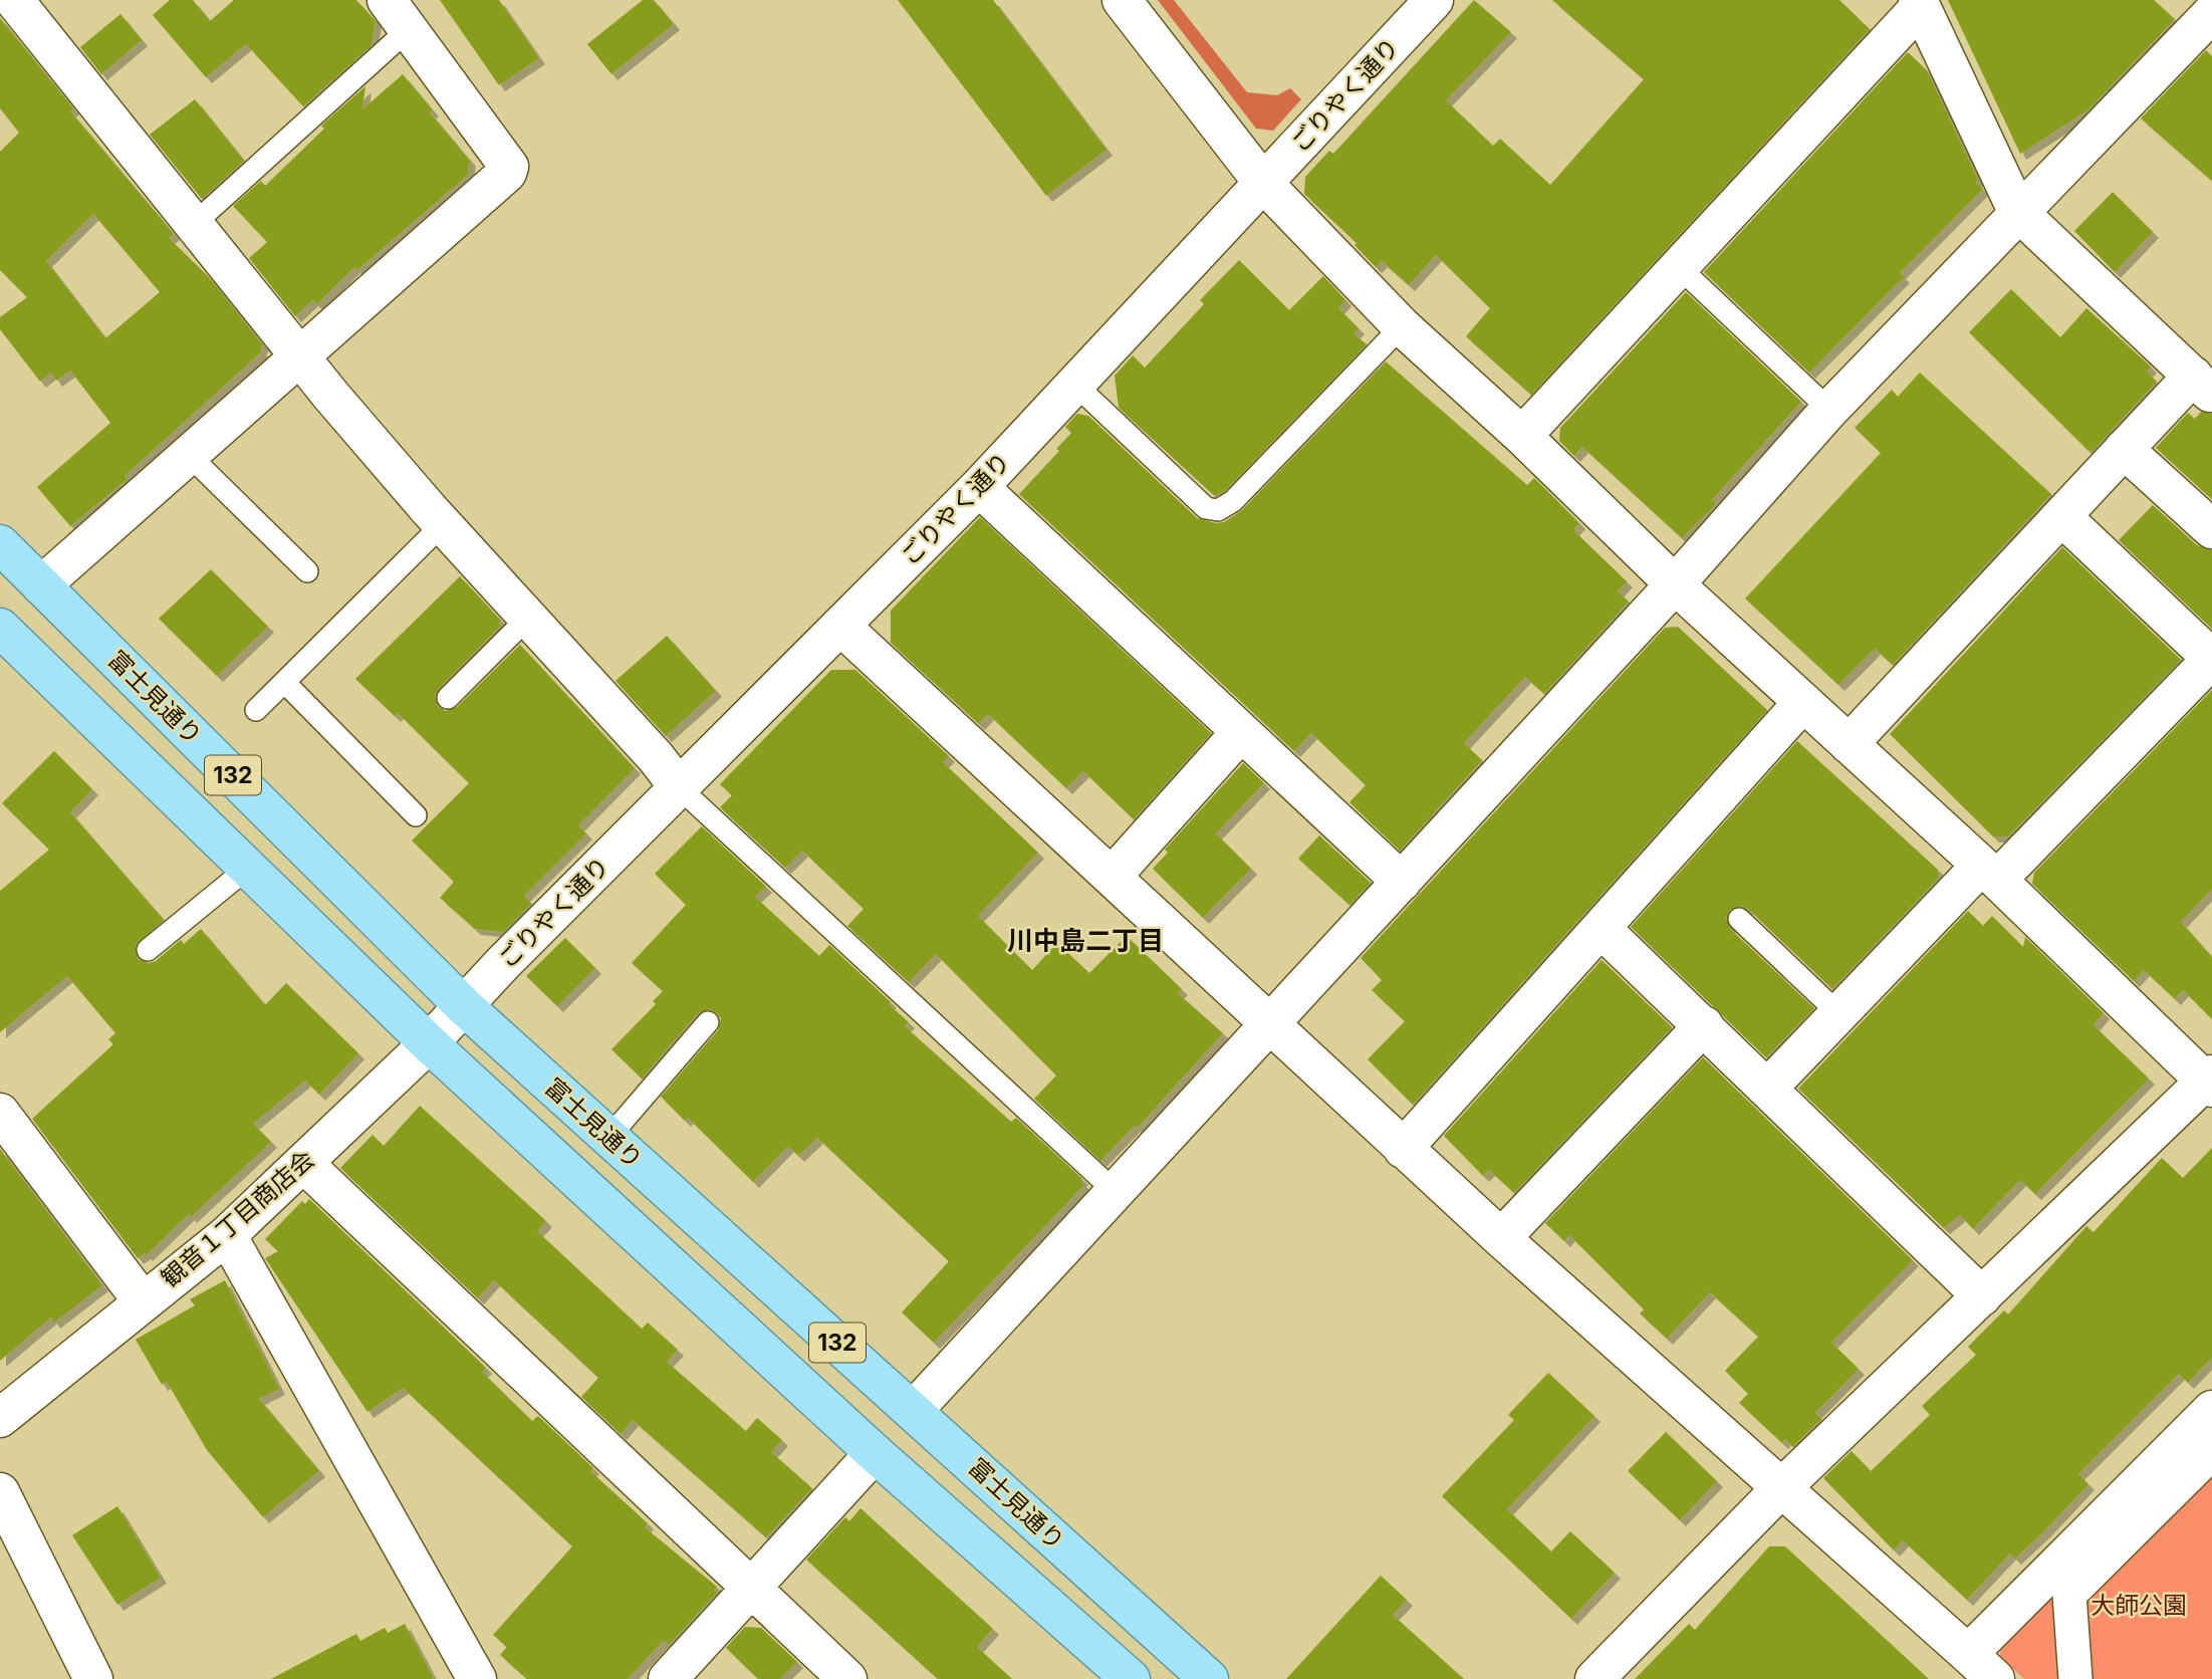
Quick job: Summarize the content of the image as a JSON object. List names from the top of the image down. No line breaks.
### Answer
{"streets":{"highway":["富士見通り","132"],"street":["ごりやく通り","観音１丁目商店会"]},"crossings":[["ごりやく通り","富士見通り"],["ごりやく通り","観音１丁目商店会"],["富士見通り","観音１丁目商店会"],["132","観音１丁目商店会"]],"districts":["川中島二丁目"],"parks":["大師公園"]}
